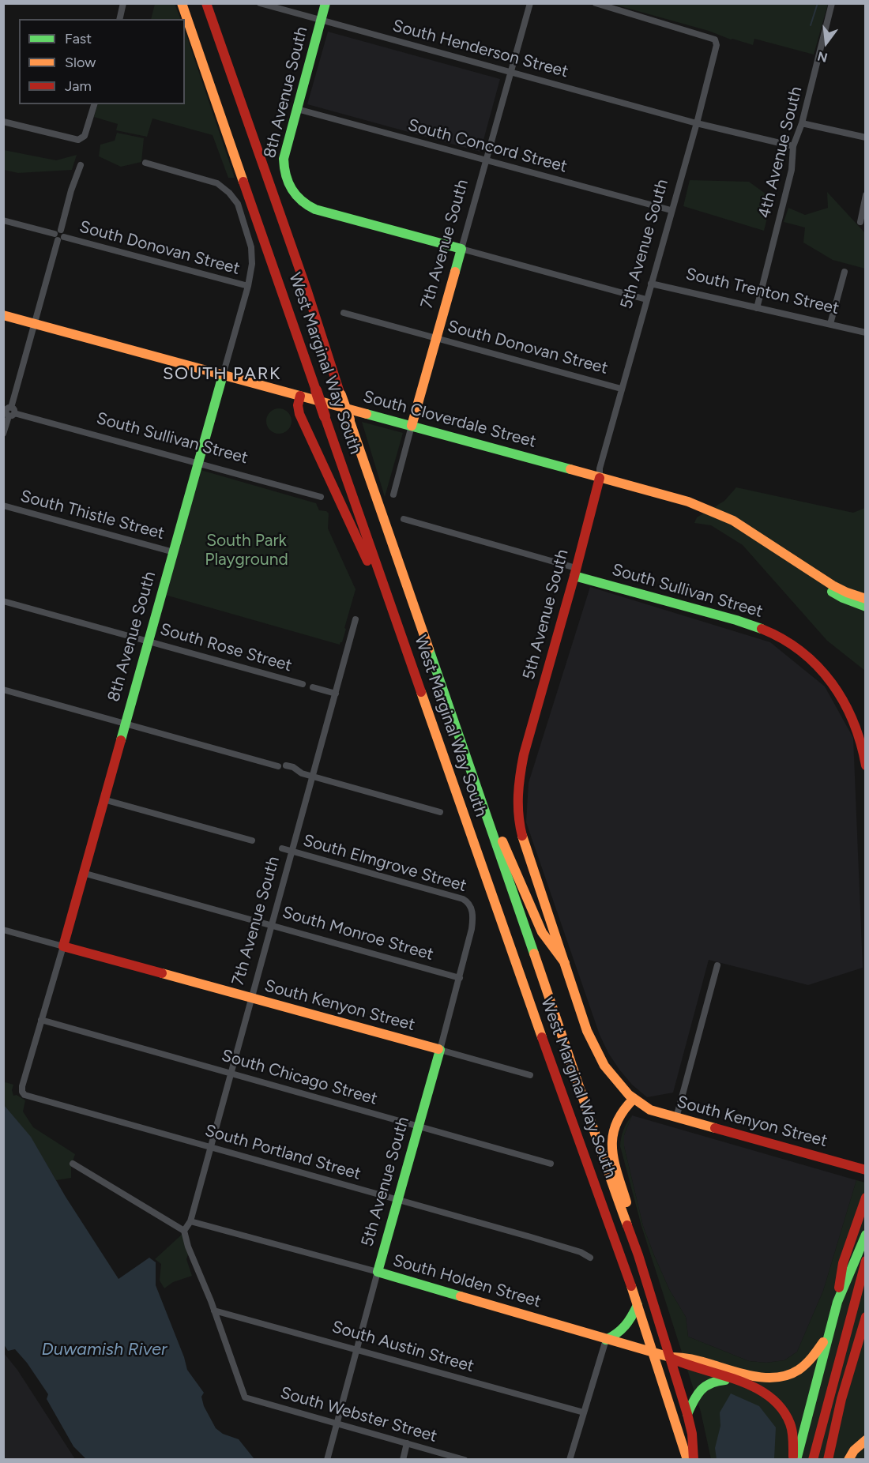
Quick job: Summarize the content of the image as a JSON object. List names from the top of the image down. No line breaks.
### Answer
{"streets":{"main road":["8th Avenue South","7th Avenue South","5th Avenue South","West Marginal Way South","South Cloverdale Street","South Sullivan Street","South Kenyon Street","South Holden Street"],"street":["South Henderson Street","South Concord Street","4th Avenue South","South Donovan Street","South Trenton Street","South Thistle Street","South Rose Street","South Elmgrove Street","South Monroe Street","South Chicago Street","South Portland Street","South Austin Street","South Webster Street"]},"crossings":[["South Henderson Street","8th Avenue South"],["South Henderson Street","4th Avenue South"],["South Henderson Street","7th Avenue South"],["South Henderson Street","5th Avenue South"],["8th Avenue South","South Concord Street"],["8th Avenue South","7th Avenue South"],["8th Avenue South","South Donovan Street"],["8th Avenue South","South Cloverdale Street"],["8th Avenue South","South Sullivan Street"],["8th Avenue South","South Thistle Street"],["8th Avenue South","South Rose Street"],["8th Avenue South","South Monroe Street"],["8th Avenue South","South Kenyon Street"],["8th Avenue South","South Chicago Street"],["8th Avenue South","South Portland Street"],["South Concord Street","7th Avenue South"],["South Concord Street","5th Avenue South"],["4th Avenue South","South Trenton Street"],["7th Avenue South","South Donovan Street"],["7th Avenue South","South Cloverdale Street"],["7th Avenue South","South Elmgrove Street"],["7th Avenue South","South Monroe Street"],["7th Avenue South","South Kenyon Street"],["7th Avenue South","South Chicago Street"],["7th Avenue South","South Portland Street"],["7th Avenue South","South Holden Street"],["5th Avenue South","South Donovan Street"],["5th Avenue South","South Trenton Street"],["5th Avenue South","South Cloverdale Street"],["5th Avenue South","South Sullivan Street"],["5th Avenue South","South Elmgrove Street"],["5th Avenue South","South Monroe Street"],["5th Avenue South","South Kenyon Street"],["5th Avenue South","South Chicago Street"],["5th Avenue South","South Portland Street"],["5th Avenue South","South Holden Street"],["5th Avenue South","South Austin Street"],["5th Avenue South","South Webster Street"],["West Marginal Way South","South Holden Street"],["South Austin Street","South Webster Street"]],"districts":["SOUTH PARK"],"water":["Duwamish River"],"parks":["South Park Playground"],"legend":["Fast","Slow","Jam"],"north":"bottom"}
